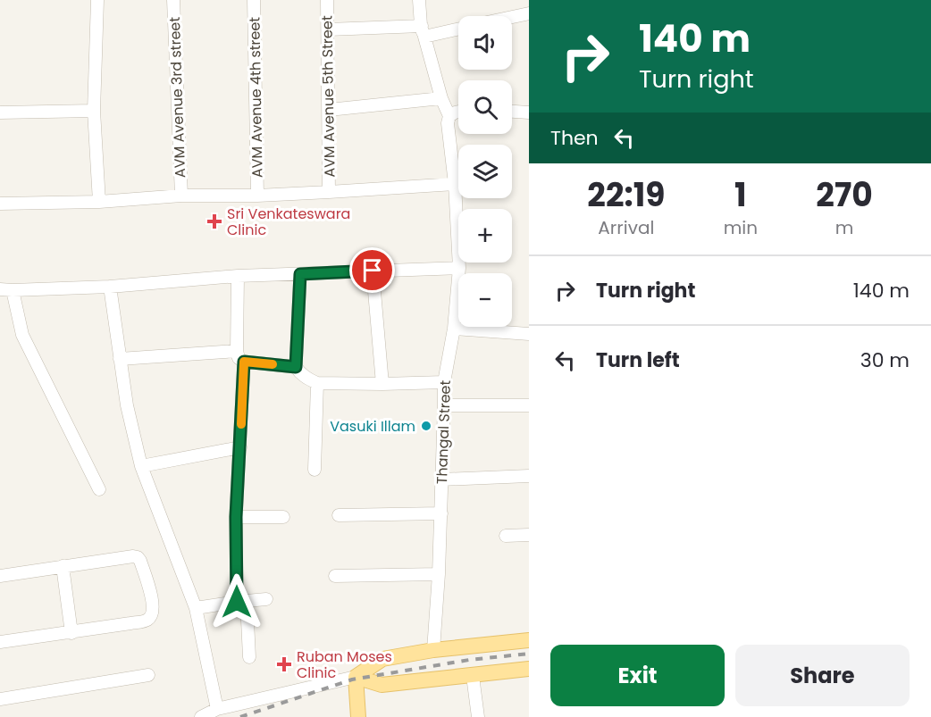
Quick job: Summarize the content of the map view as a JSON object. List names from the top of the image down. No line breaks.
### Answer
{"streets":{"street":["AVM Avenue 5th Street","AVM Avenue 3rd street","AVM Avenue 4th street","Thangal Street"]},"places":{"health":["Sri Venkateswara Clinic","Ruban Moses Clinic"],"other":["Vasuki Illam"]},"page":{"turn":["140 m","Turn right"],"map_buttons":["+","−"],"then":"Then","eta":["22:19","Arrival","1","min","270","m"],"list":[{"name":"Turn right","value":"140 m"},{"name":"Turn left","value":"30 m"}],"buttons":["Exit","Share"]}}
